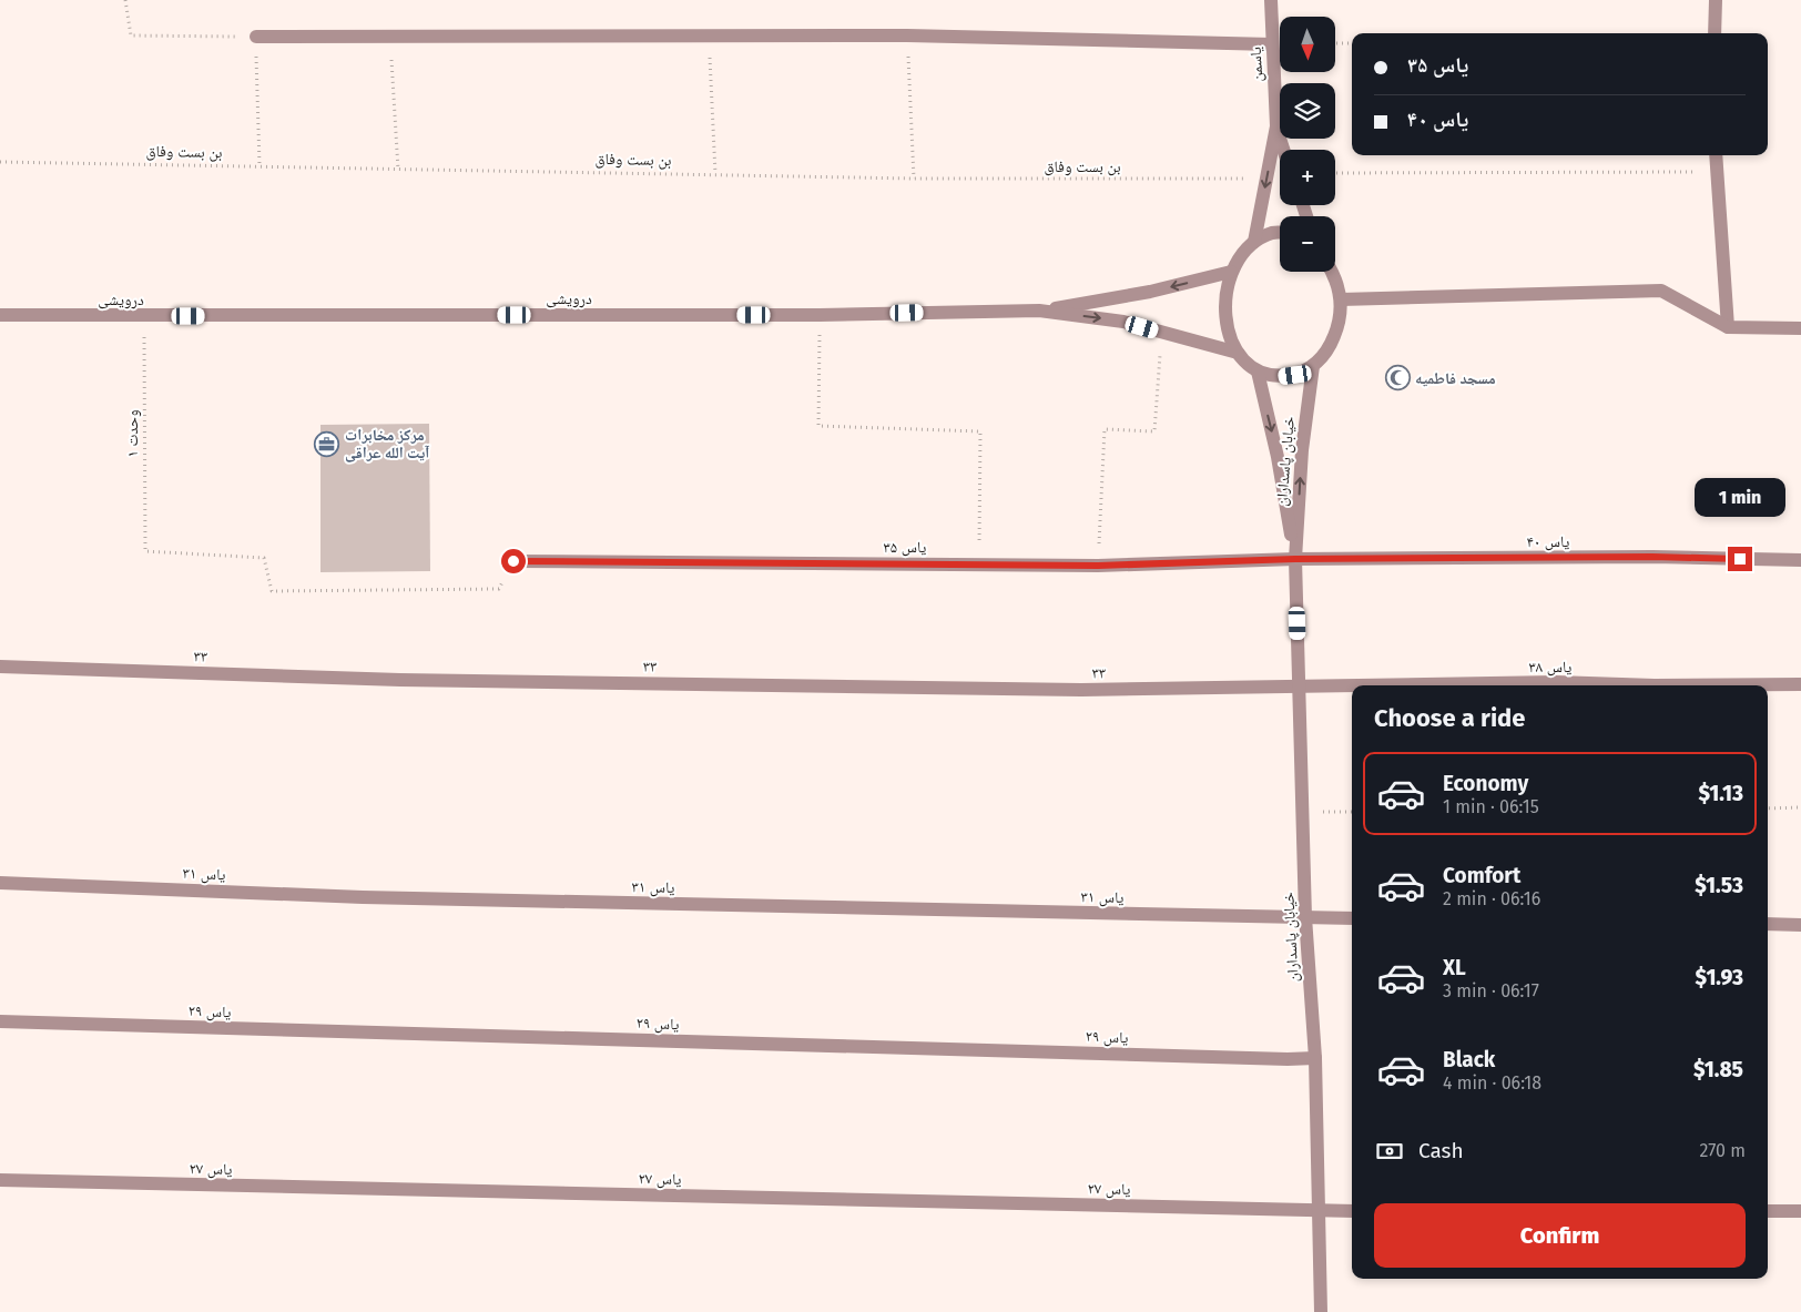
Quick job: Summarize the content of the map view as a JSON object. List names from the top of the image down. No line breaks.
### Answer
{"streets":{"street":["یاسمن","درویشی","خیابان پاسداران","یاس ۴۰","یاس ۳۵","۳۳","یاس ۳۸","یاس ۳۱","یاس ۲۹","یاس ۲۷"],"path":["بن بست وفاق","وحدت ۱"]},"crossings":[["یاسمن","بن بست وفاق"],["درویشی","وحدت ۱"],["وحدت ۱","یاس ۳۵"],["خیابان پاسداران","یاس ۴۰"],["خیابان پاسداران","یاس ۳۵"],["خیابان پاسداران","۳۳"],["خیابان پاسداران","یاس ۳۸"],["خیابان پاسداران","یاس ۳۱"],["خیابان پاسداران","یاس ۲۹"],["خیابان پاسداران","یاس ۲۷"],["یاس ۴۰","یاس ۳۵"],["۳۳","یاس ۳۸"]],"places":{"mosque":["مسجد فاطمیه"],"office":["مرکز مخابرات آیت الله عراقی"]},"north":"bottom","page":{"map_buttons":["+","−"],"banner":["یاس ۳۵","یاس ۴۰"],"bubble":"1 min","heading":"Choose a ride","list":[{"name":"Economy","note":"1 min · 06:15","value":"$1.13"},{"name":"Comfort","note":"2 min · 06:16","value":"$1.53"},{"name":"XL","note":"3 min · 06:17","value":"$1.93"},{"name":"Black","note":"4 min · 06:18","value":"$1.85"}],"pay":["Cash","270 m"],"buttons":"Confirm"}}
